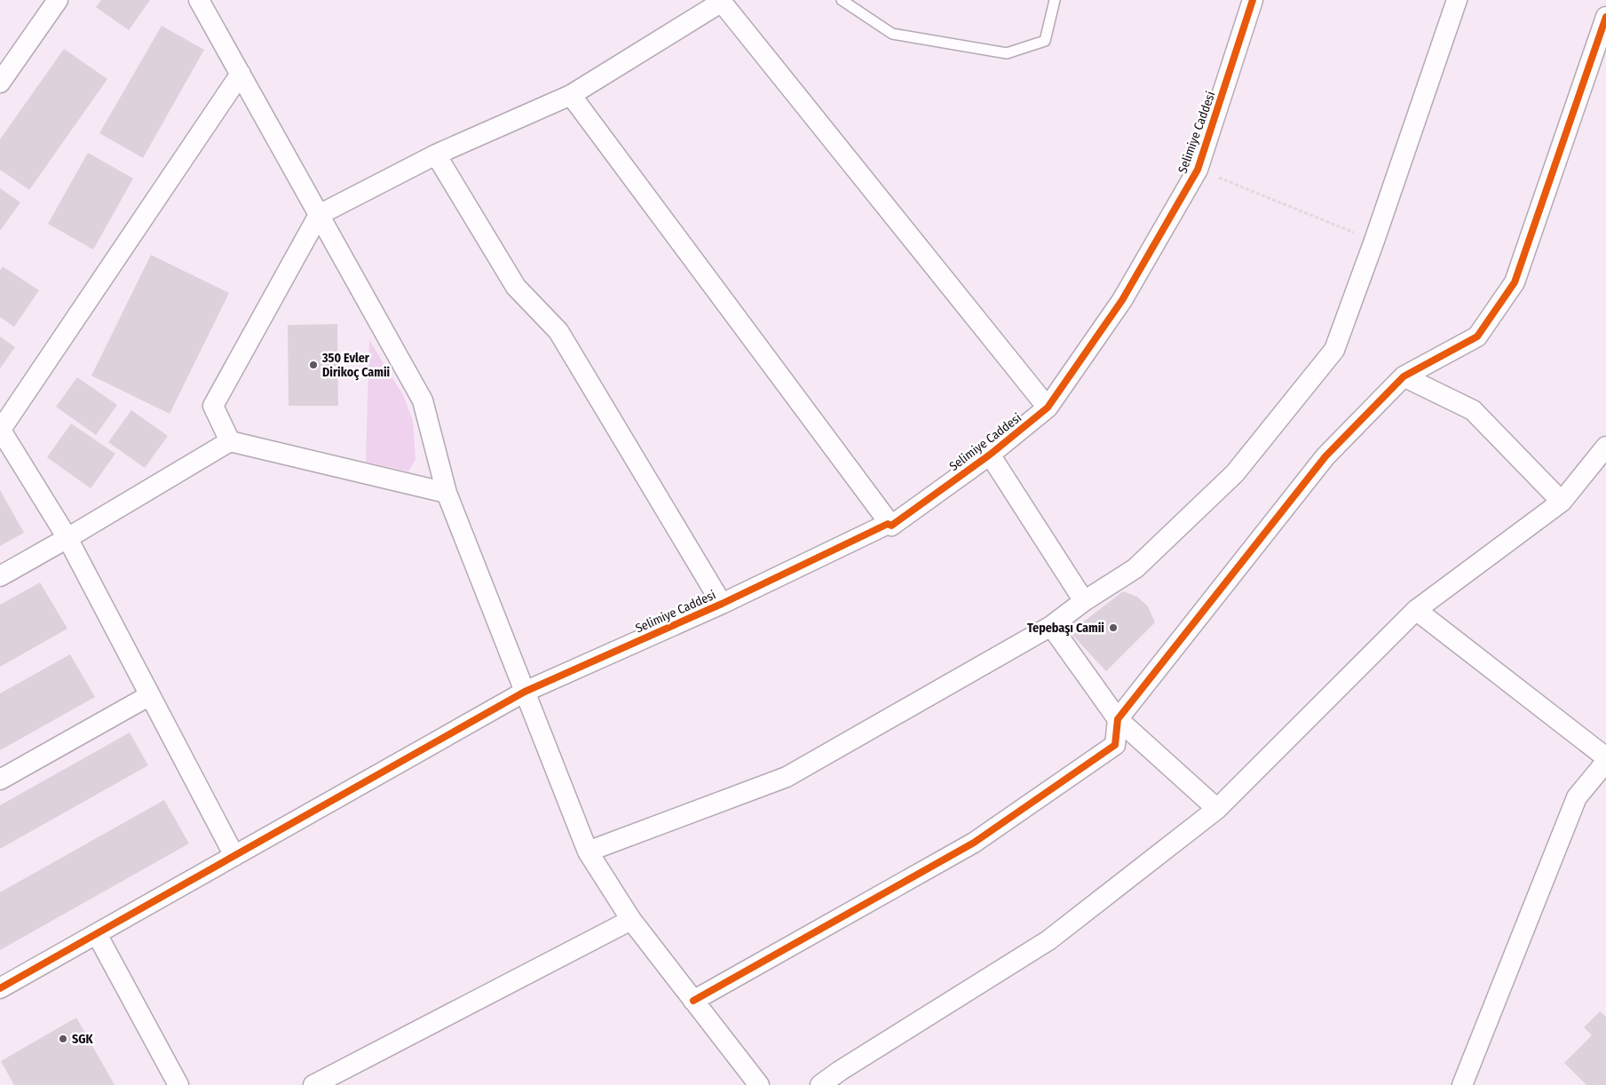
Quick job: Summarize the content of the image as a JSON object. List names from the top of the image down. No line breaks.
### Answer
{"streets":{"street":["Selimiye Caddesi"]},"places":["350 Evler Dirikoç Camii","Tepebaşı Camii","SGK"]}
